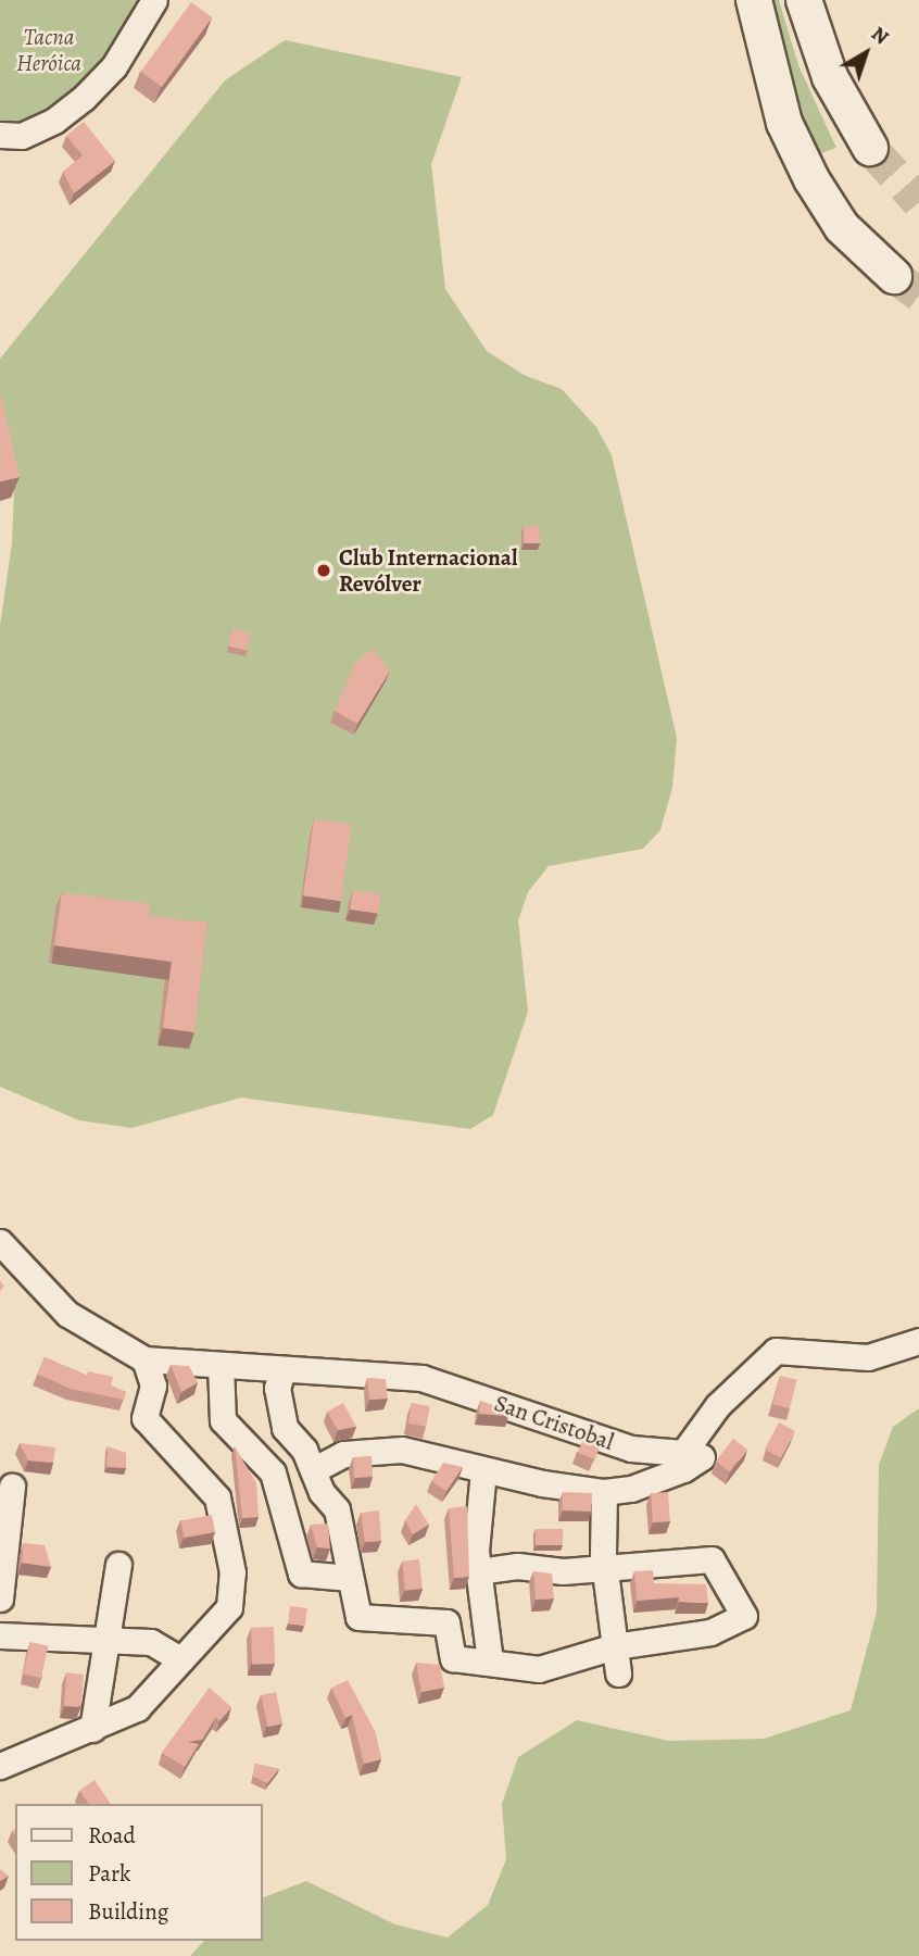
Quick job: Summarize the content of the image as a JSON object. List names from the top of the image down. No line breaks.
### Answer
{"streets":{"street":["San Cristobal"]},"parks":["Tacna Heróica"],"places":["Club Internacional Revólver"],"legend":["Road","Park","Building"],"north":"top right"}
